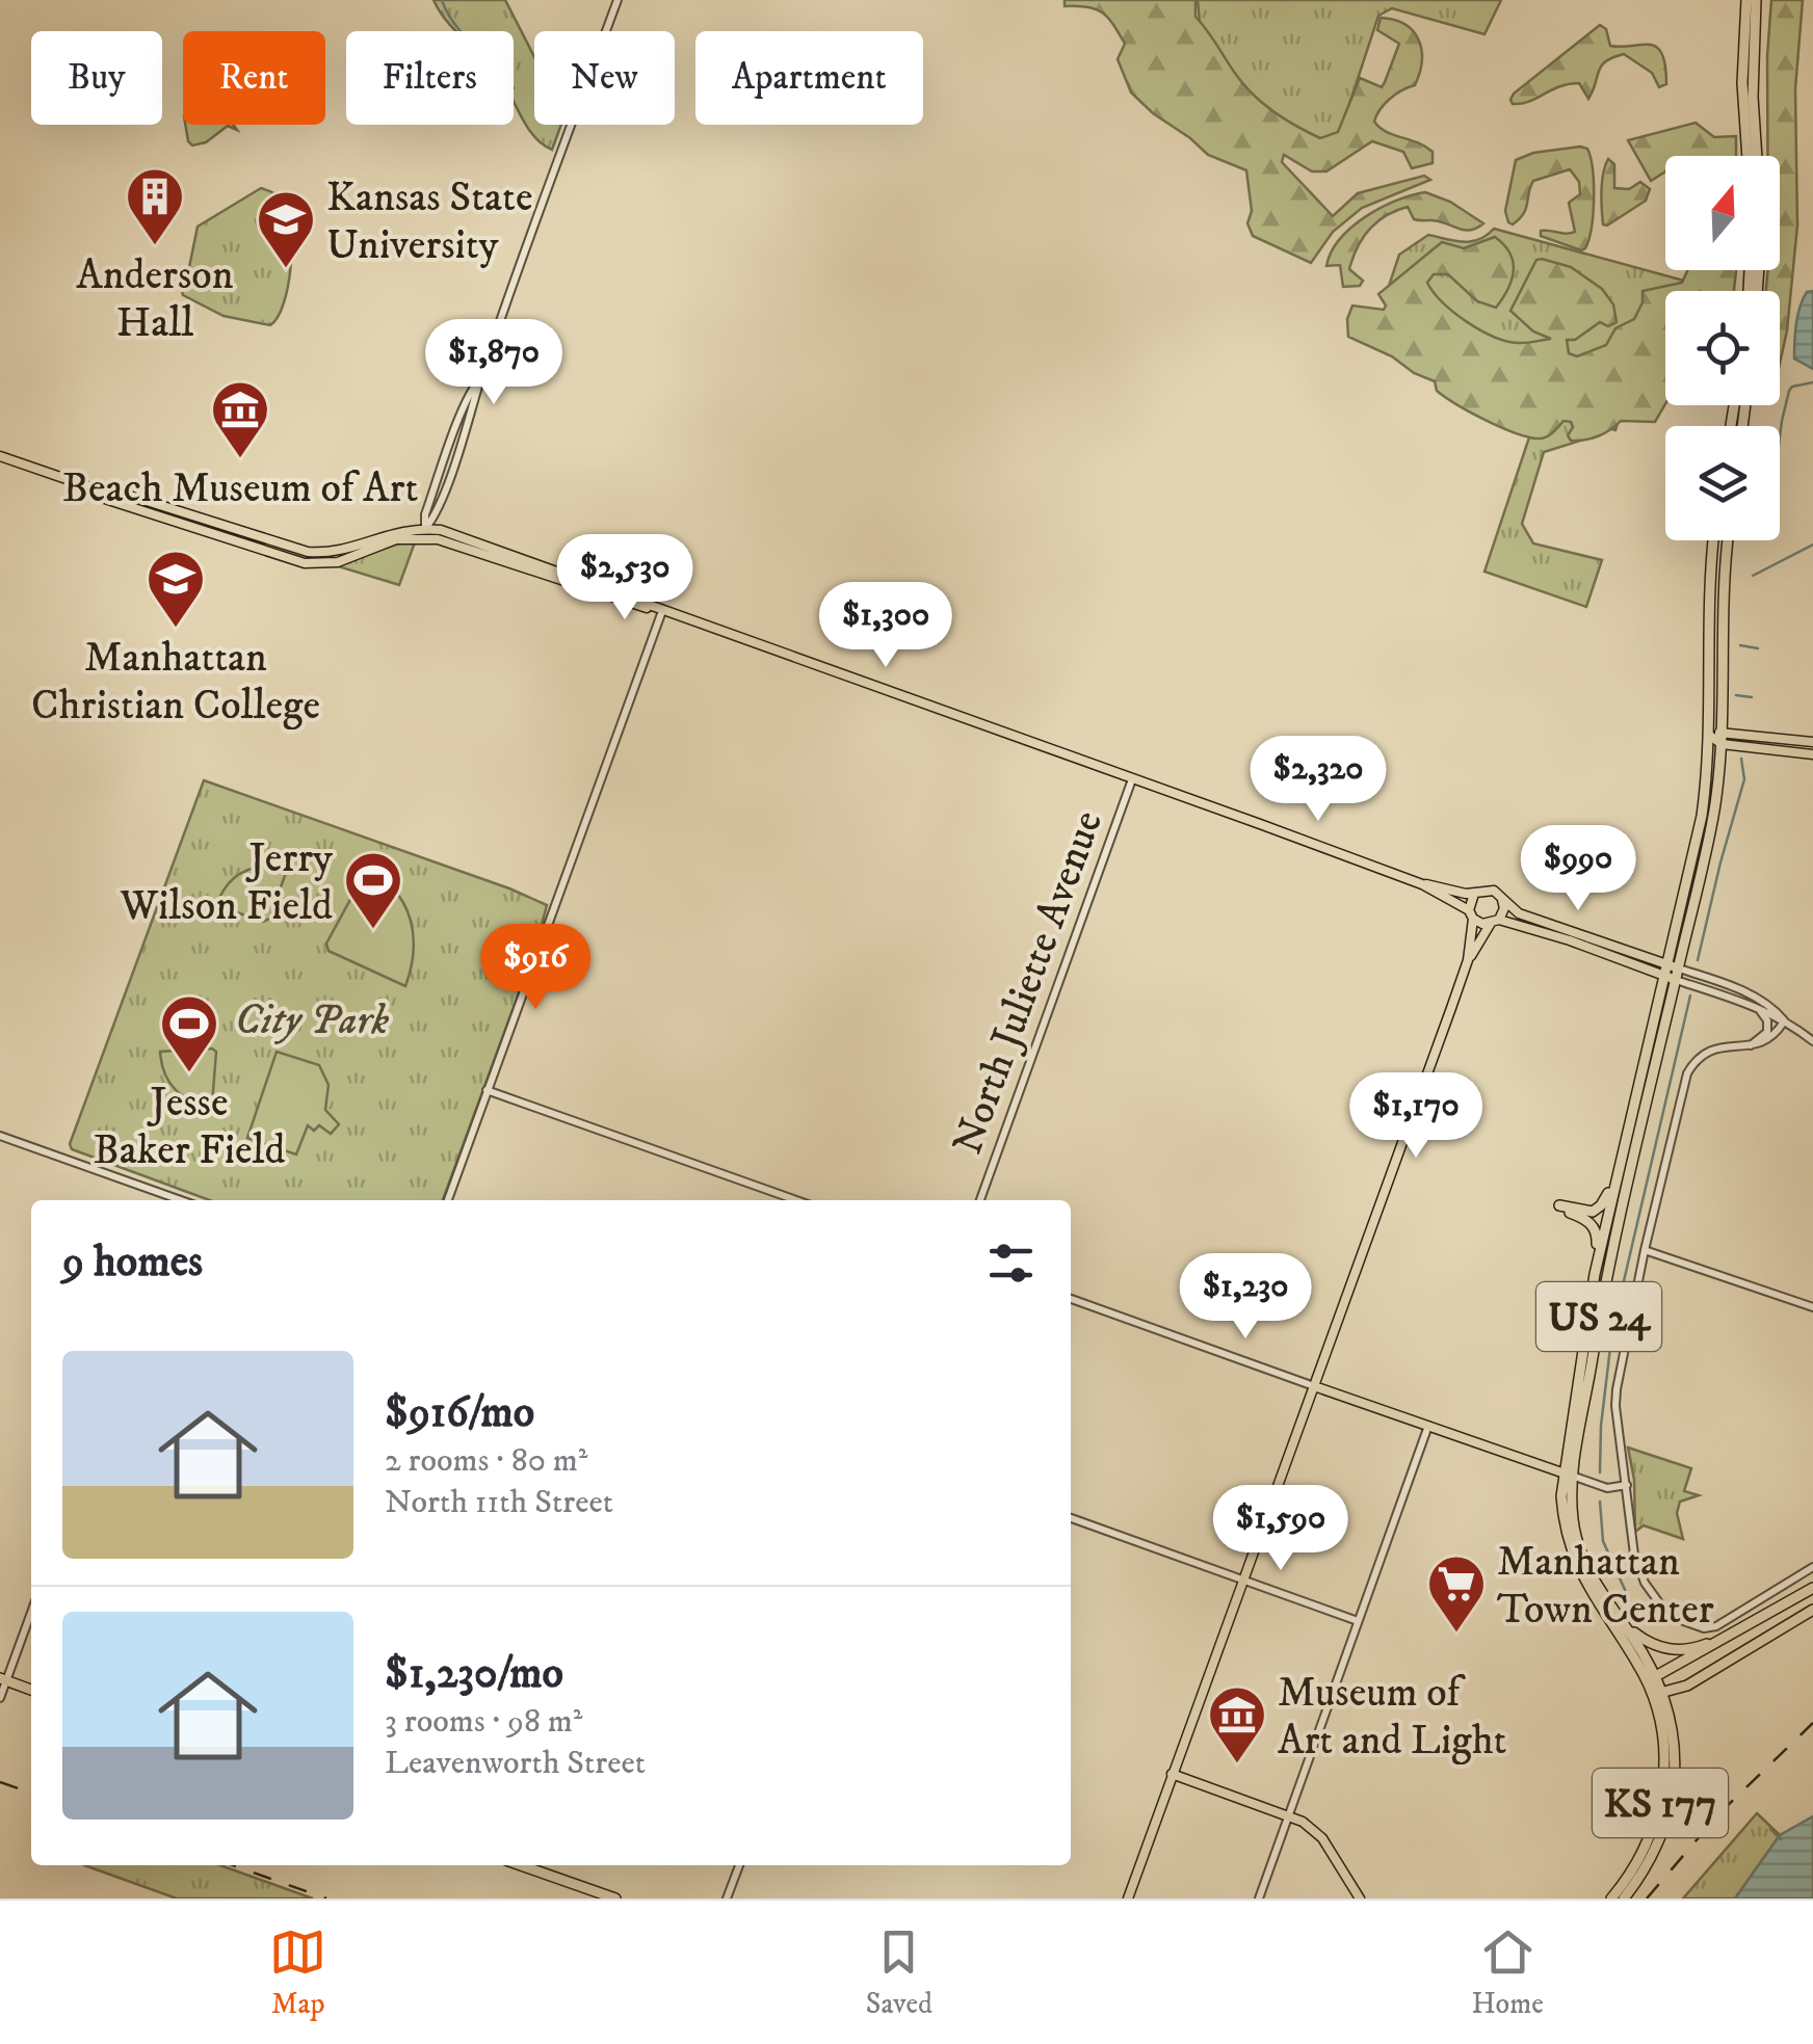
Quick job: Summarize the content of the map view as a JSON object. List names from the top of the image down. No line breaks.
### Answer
{"streets":{"highway":["US 24","KS 177"],"street":["North Juliette Avenue"]},"crossings":[["US 24","KS 177"]],"parks":["City Park"],"places":{"building":["Anderson Hall"],"school or university":["Kansas State University","Manhattan Christian College"],"museum":["Beach Museum of Art","Museum of Art and Light"],"sports":["Jerry Wilson Field","Jesse Baker Field"],"supermarket":["Manhattan Town Center"]},"north":"top","page":{"chip":["Buy","Rent","Filters","New","Apartment"],"price":["$1,870","$2,530","$1,300","$2,320","$990","$916","$1,170","$1,230","$1,590"],"heading":"9 homes","list":[{"name":"$916/mo","note":"2 rooms · 80 m² · North 11th Street"},{"name":"$1,230/mo","note":"3 rooms · 98 m² · Leavenworth Street"}],"tabs":["Map","Saved","Home"]}}
